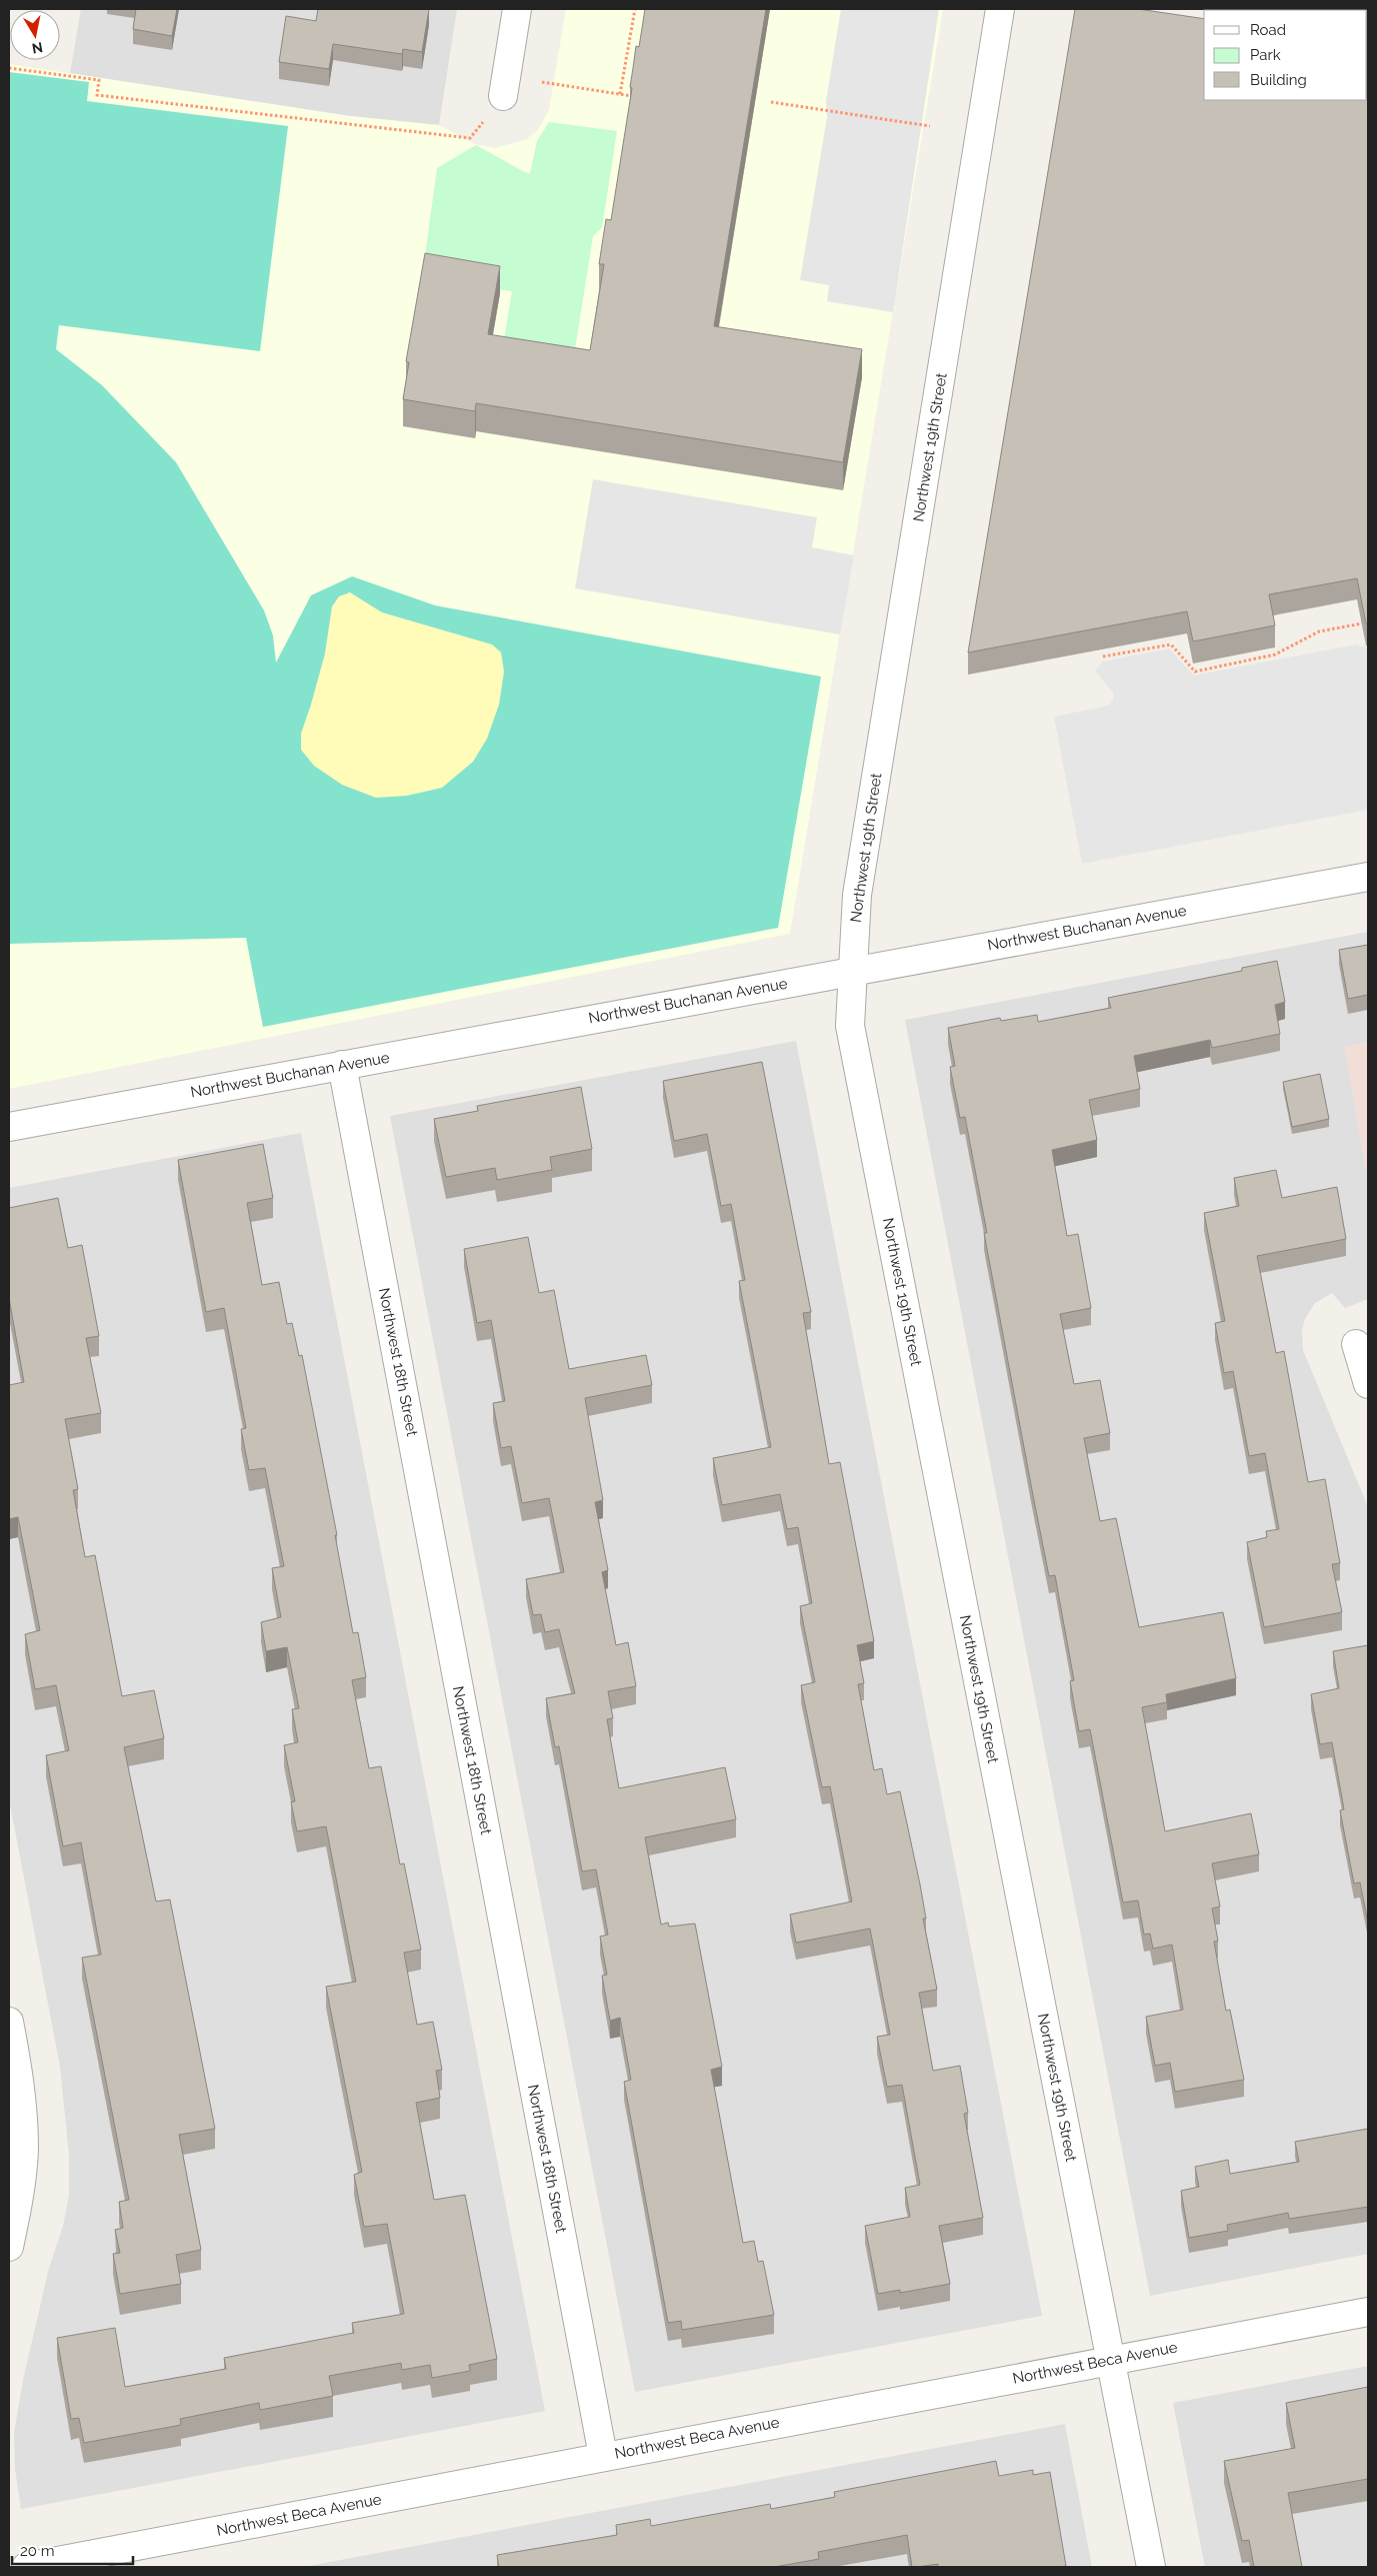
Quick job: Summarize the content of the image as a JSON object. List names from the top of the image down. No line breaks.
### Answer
{"streets":{"street":["Northwest 19th Street","Northwest Buchanan Avenue","Northwest 18th Street","Northwest Beca Avenue"]},"crossings":[["Northwest 19th Street","Northwest Buchanan Avenue"],["Northwest 19th Street","Northwest Beca Avenue"],["Northwest Buchanan Avenue","Northwest 18th Street"],["Northwest 18th Street","Northwest Beca Avenue"]],"legend":["Road","Park","Building"],"scale_bar":"20 m","north":"bottom"}
